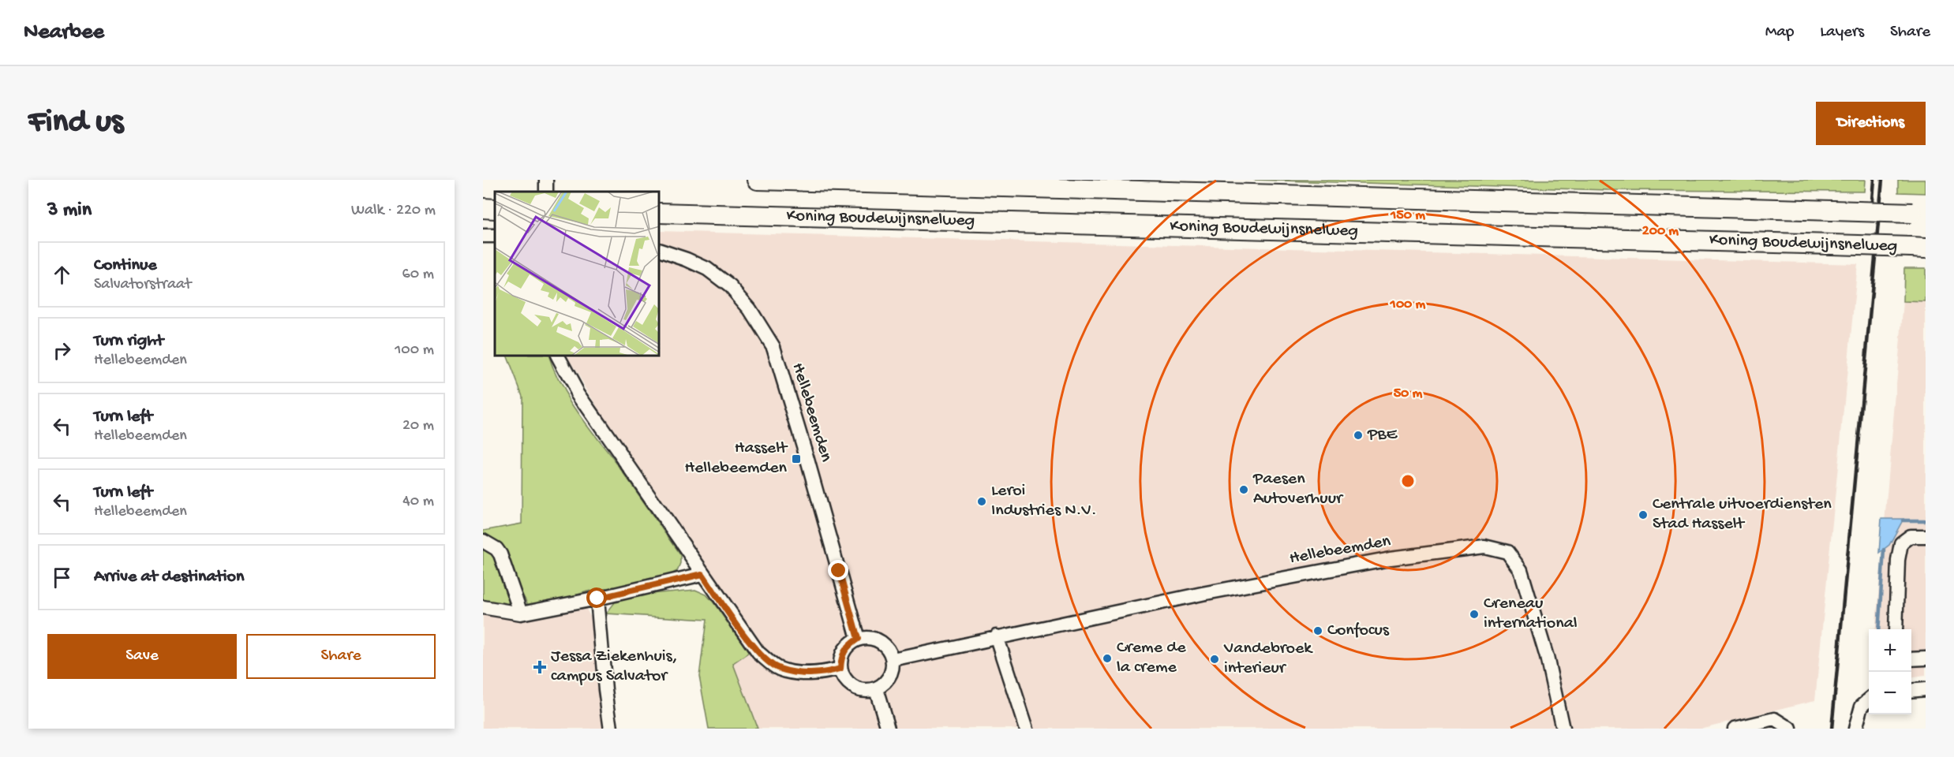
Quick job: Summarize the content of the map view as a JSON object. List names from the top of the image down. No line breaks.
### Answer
{"streets":{"highway":["Koning Boudewijnsnelweg"],"street":["Hellebeemden"]},"places":{"other":["PBE","Paesen Autoverhuur","Leroi Industries N.V.","Centrale uitvoerdiensten Stad Hasselt","Creneau international","Confocus","Creme de la creme","Vandebroek interieur"],"transit":["Hasselt Hellebeemden"],"health":["Jessa Ziekenhuis, campus Salvator"]},"page":{"header":"Nearbee","nav":["Map","Layers","Share"],"buttons":["Directions",["Save","Share"]],"title":"Find us","heading":["3 min","Walk · 220 m"],"list":[["Continue","Salvatorstraat","60 m"],["Turn right","Hellebeemden","100 m"],["Turn left","Hellebeemden","20 m"],["Turn left","Hellebeemden","40 m"],"Arrive at destination"],"map_buttons":["+","−"]},"rings":["150 m","200 m","100 m","50 m"]}
